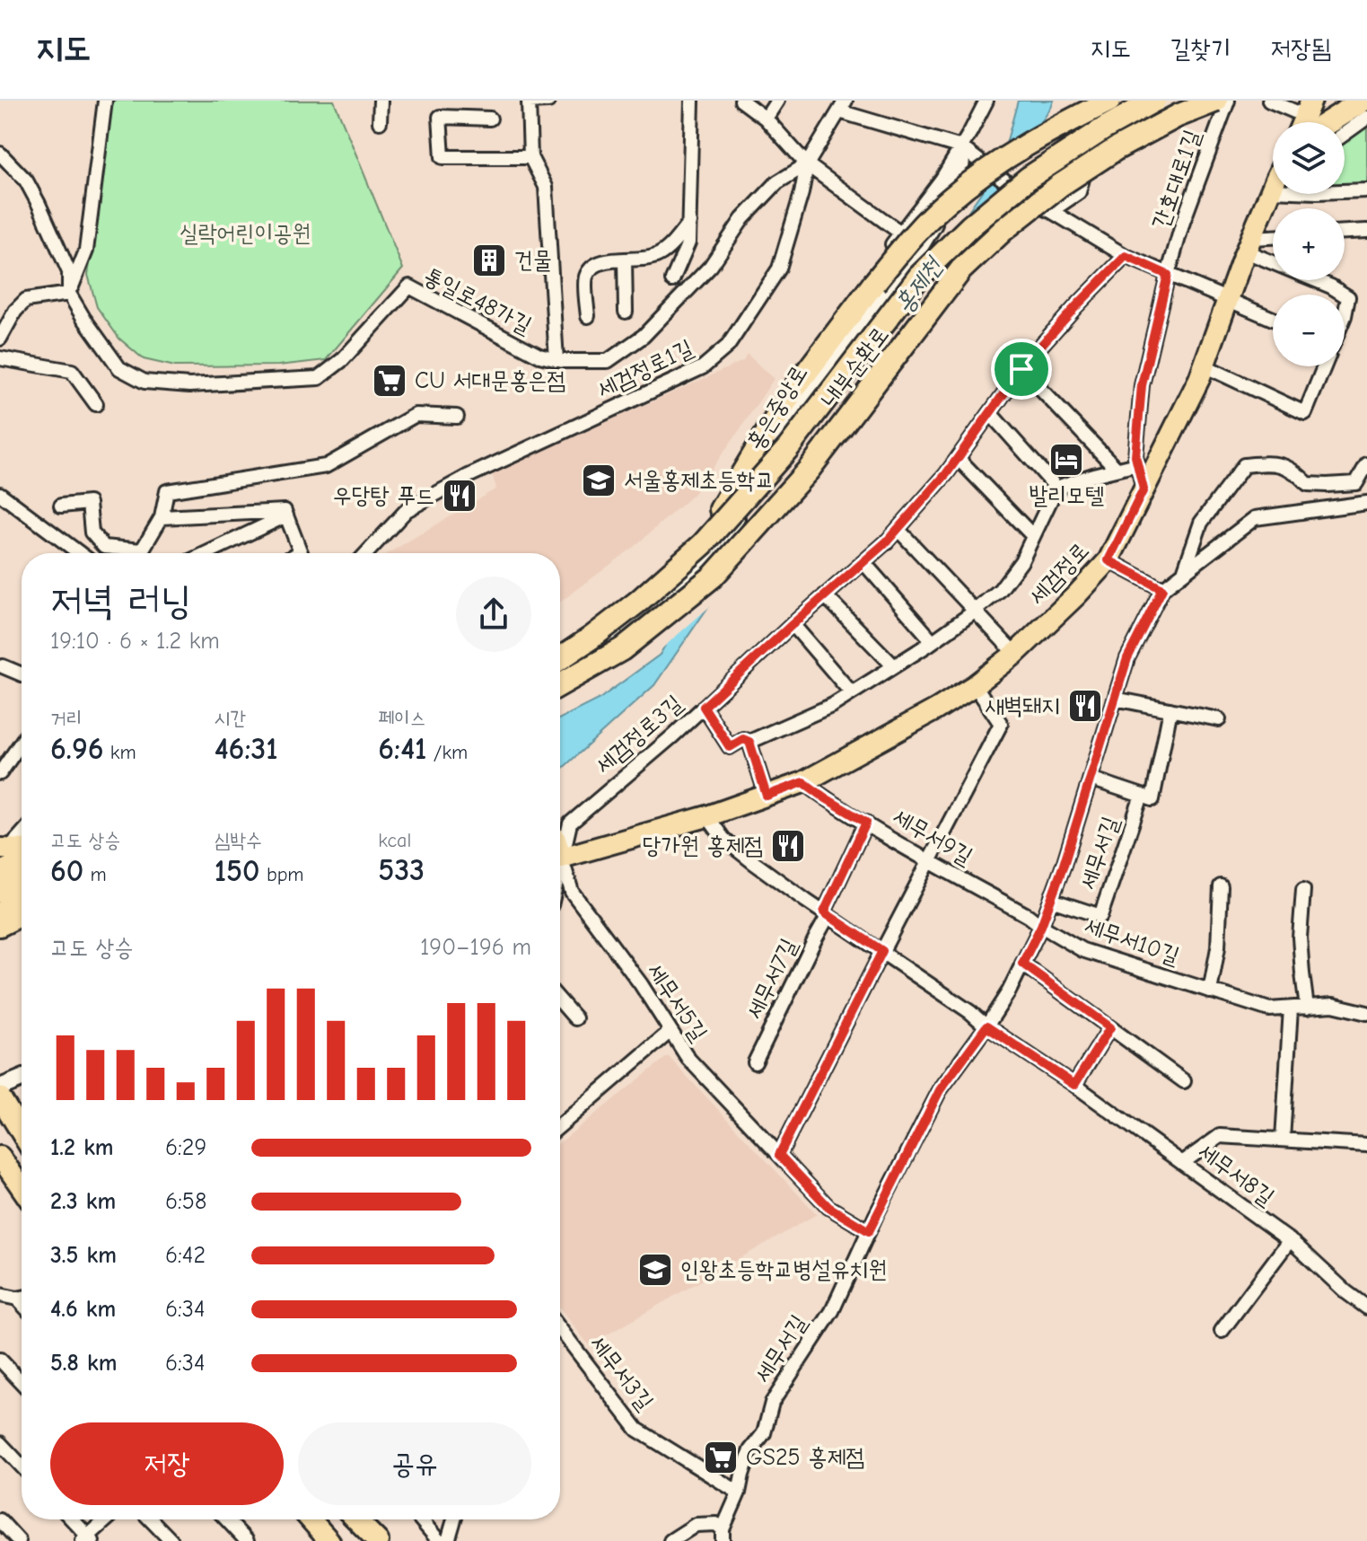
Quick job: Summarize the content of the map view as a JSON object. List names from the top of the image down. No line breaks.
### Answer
{"streets":{"highway":["내부순환로"],"main road":["세검정로"],"street":["간호대로1길","통일로48가길","세검정로1길","홍은중앙로","세검정로3길","세무서9길","세무서길","세무서10길","세무서7길","세무서5길","세무서8길","세무서3길"]},"crossings":[["통일로48가길","세검정로1길"],["세검정로1길","홍은중앙로"],["세검정로","세무서9길"],["세무서9길","세무서길"],["세무서9길","세무서10길"],["세무서9길","세무서7길"],["세무서길","세무서10길"],["세무서길","세무서5길"],["세무서길","세무서8길"],["세무서길","세무서3길"]],"water":["홍제천"],"parks":["실락어린이공원"],"places":{"building":["건물"],"supermarket":["CU 서대문홍은점","GS25 홍제점"],"hotel":["발리모텔"],"school or university":["서울홍제초등학교","인왕초등학교병설유치원"],"restaurant":["우당탕 푸드","새벽돼지","당가원 홍제점"]},"page":{"header":"지도","nav":["지도","길찾기","저장됨"],"map_buttons":["+","−"],"heading":["저녁 러닝","19:10 · 6 × 1.2 km"],"stats":[["거리","6.96 km"],["시간","46:31"],["페이스","6:41 /km"],["고도 상승","60 m"],["심박수","150 bpm"],["kcal","533"]],"chart":["고도 상승","190–196 m"],"list":[{"name":"1.2 km","note":"6:29"},{"name":"2.3 km","note":"6:58"},{"name":"3.5 km","note":"6:42"},{"name":"4.6 km","note":"6:34"},{"name":"5.8 km","note":"6:34"}],"buttons":["저장","공유"]}}
